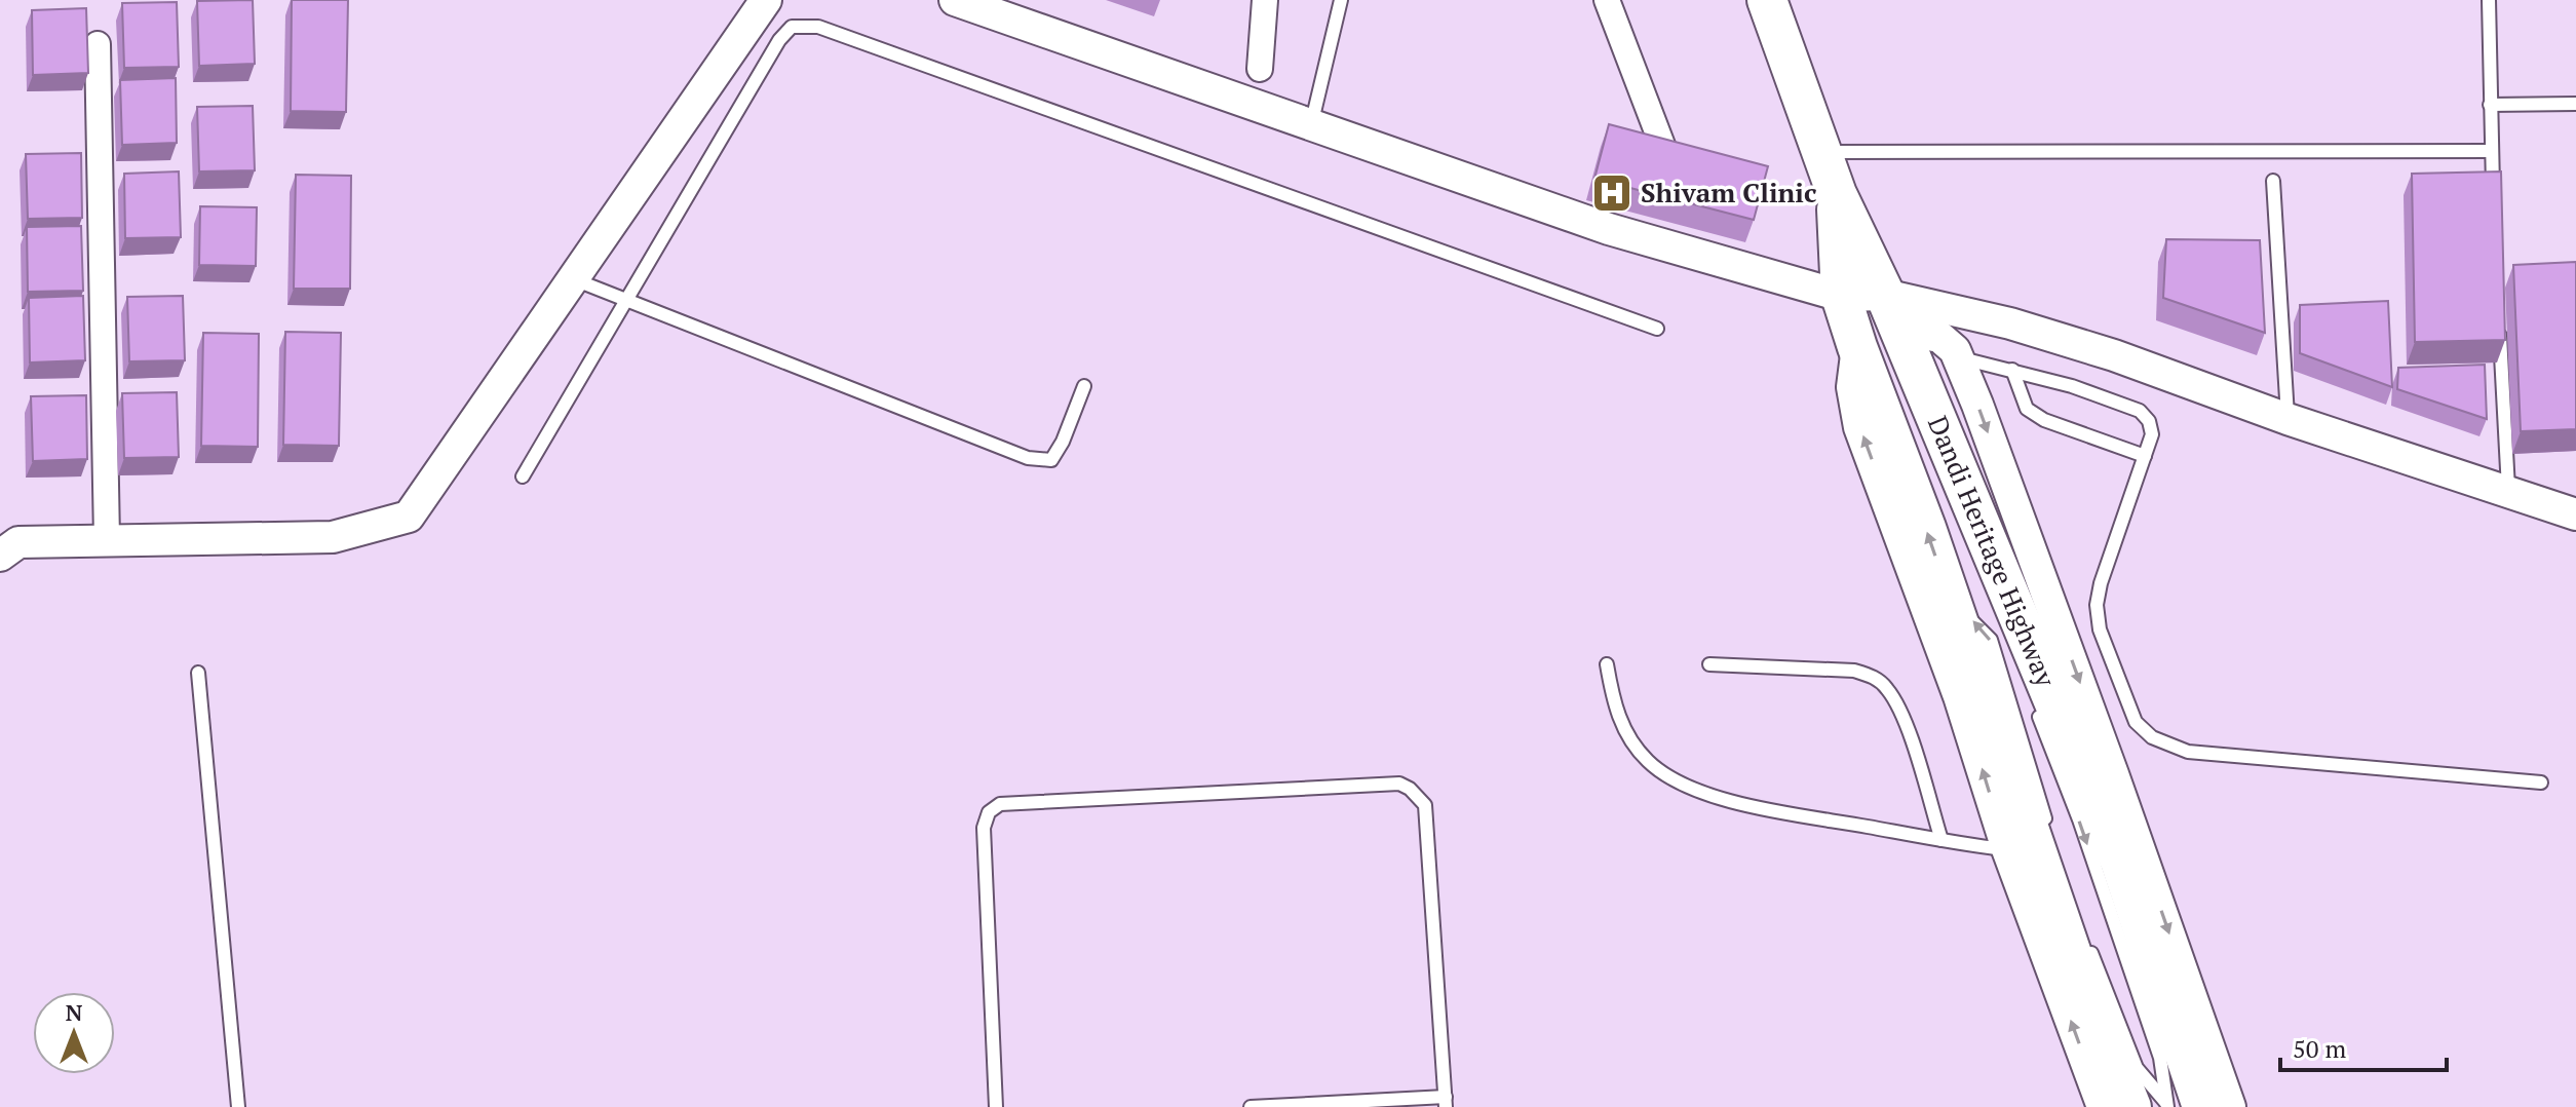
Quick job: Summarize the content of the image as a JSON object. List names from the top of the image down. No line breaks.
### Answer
{"streets":{"highway":["Dandi Heritage Highway"]},"places":{"hospital":["Shivam Clinic"]},"scale_bar":"50 m","north":"top"}
